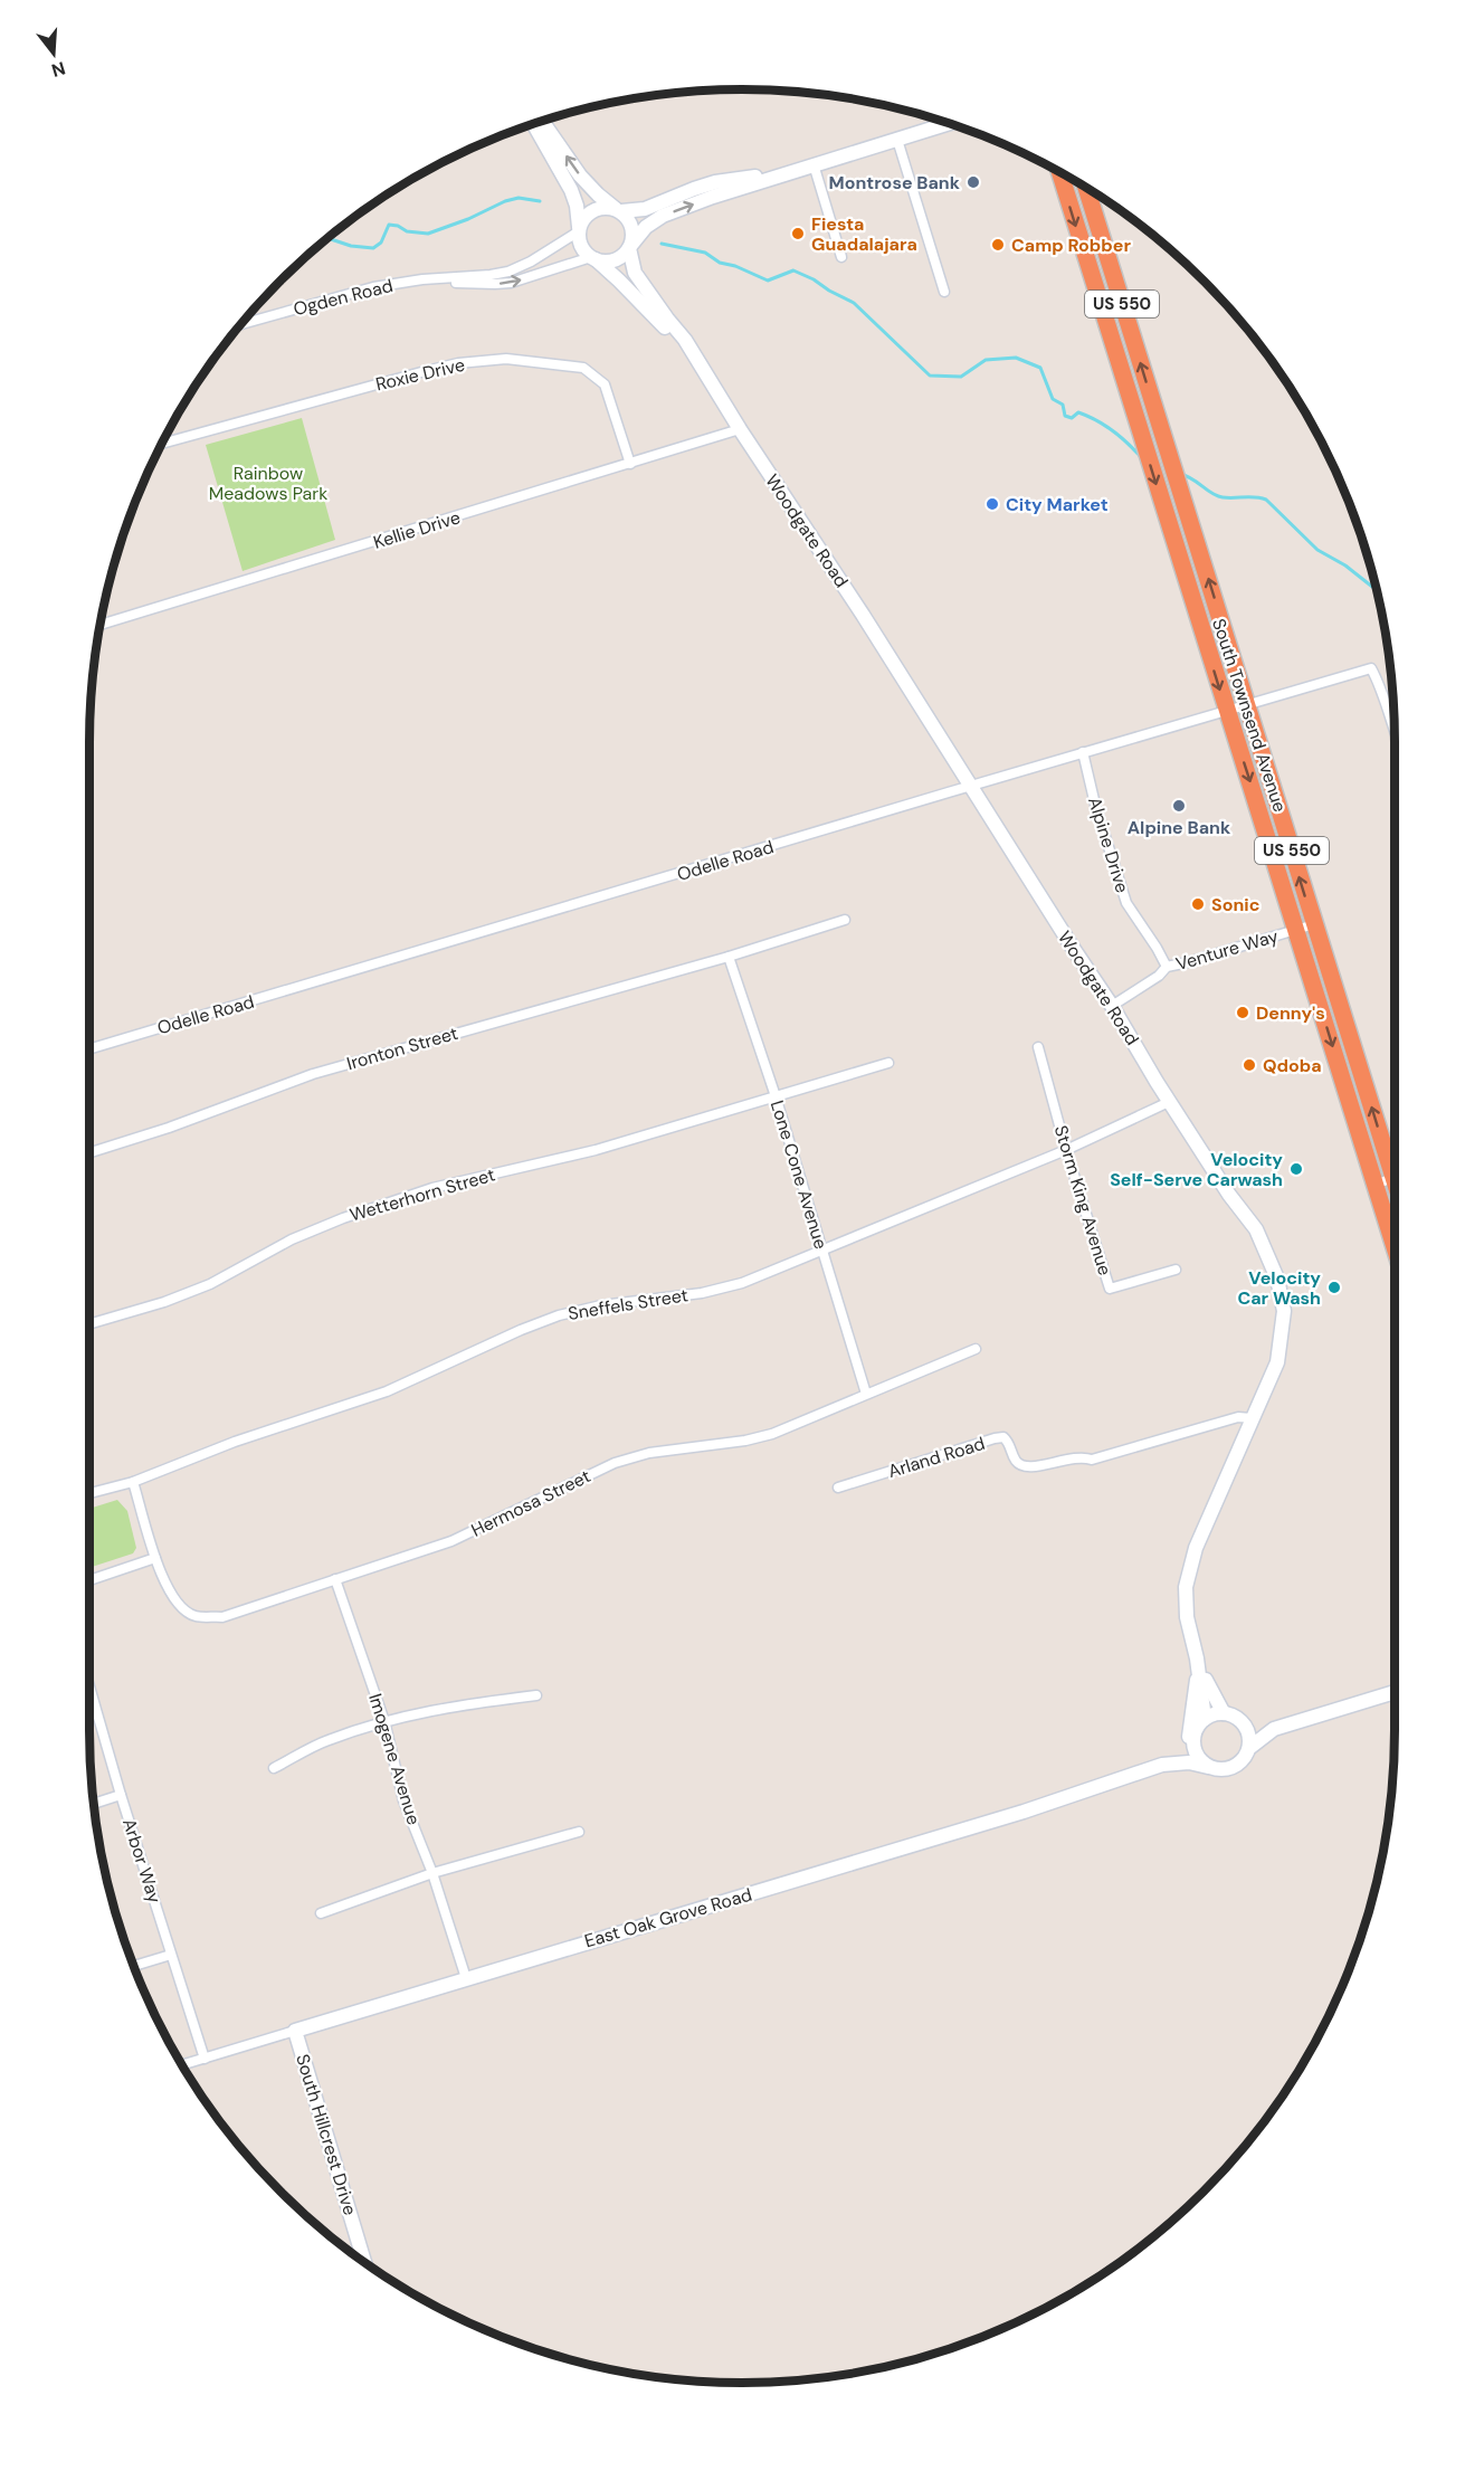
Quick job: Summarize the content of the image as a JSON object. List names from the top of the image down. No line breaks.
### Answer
{"streets":{"highway":["US 550","South Townsend Avenue"],"street":["Ogden Road","Roxie Drive","Kellie Drive","Woodgate Road","Alpine Drive","Odelle Road","Venture Way","Ironton Street","Lone Cone Avenue","Wetterhorn Street","Storm King Avenue","Sneffels Street","Arland Road","Hermosa Street","Imogene Avenue","Arbor Way","East Oak Grove Road","South Hillcrest Drive"]},"crossings":[["Ogden Road","Woodgate Road"],["Roxie Drive","Kellie Drive"],["Kellie Drive","Woodgate Road"],["Woodgate Road","Odelle Road"],["Woodgate Road","Venture Way"],["Woodgate Road","Sneffels Street"],["Woodgate Road","Arland Road"],["Woodgate Road","East Oak Grove Road"],["South Townsend Avenue","Odelle Road"],["South Townsend Avenue","Venture Way"],["Alpine Drive","Odelle Road"],["Alpine Drive","Venture Way"],["Ironton Street","Lone Cone Avenue"],["Lone Cone Avenue","Wetterhorn Street"],["Lone Cone Avenue","Sneffels Street"],["Lone Cone Avenue","Hermosa Street"],["Storm King Avenue","Sneffels Street"],["Hermosa Street","Imogene Avenue"],["Imogene Avenue","East Oak Grove Road"],["Arbor Way","East Oak Grove Road"],["East Oak Grove Road","South Hillcrest Drive"]],"parks":["Rainbow Meadows Park"],"places":["Montrose Bank","Fiesta Guadalajara","Camp Robber","City Market","Alpine Bank","Sonic","Denny's","Qdoba","Velocity Self-Serve Carwash","Velocity Car Wash"],"north":"bottom"}
